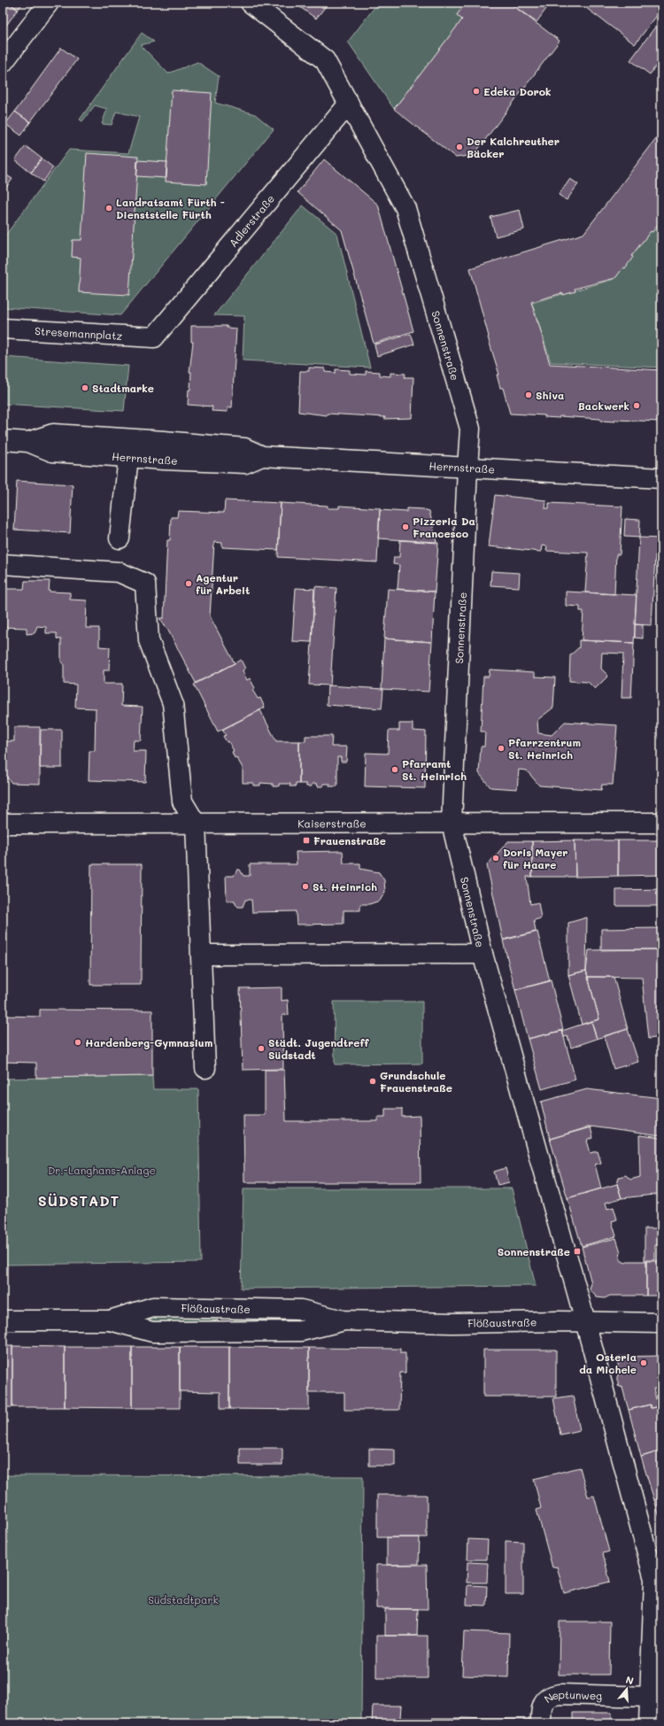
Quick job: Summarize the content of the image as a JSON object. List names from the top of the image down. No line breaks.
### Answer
{"streets":{"street":["Adlerstraße","Stresemannplatz","Sonnenstraße","Herrnstraße","Kaiserstraße","Flößaustraße","Neptunweg"]},"crossings":[["Adlerstraße","Stresemannplatz"],["Adlerstraße","Sonnenstraße"],["Sonnenstraße","Herrnstraße"],["Sonnenstraße","Kaiserstraße"],["Sonnenstraße","Flößaustraße"],["Sonnenstraße","Neptunweg"]],"districts":["SÜDSTADT"],"parks":["Dr.-Langhans-Anlage","Südstadtpark"],"places":{"other":["Edeka Dorok","Der Kalchreuther Bäcker","Landratsamt Fürth - Dienststelle Fürth","Stadtmarke","Shiva","Backwerk","Pizzeria Da Francesco","Agentur für Arbeit","Pfarrzentrum St. Heinrich","Pfarramt St. Heinrich","Doris Mayer für Haare","St. Heinrich","Hardenberg-Gymnasium","Städt. Jugendtreff Südstadt","Grundschule Frauenstraße","Osteria da Michele"],"transit":["Frauenstraße","Sonnenstraße"]},"north":"top"}
